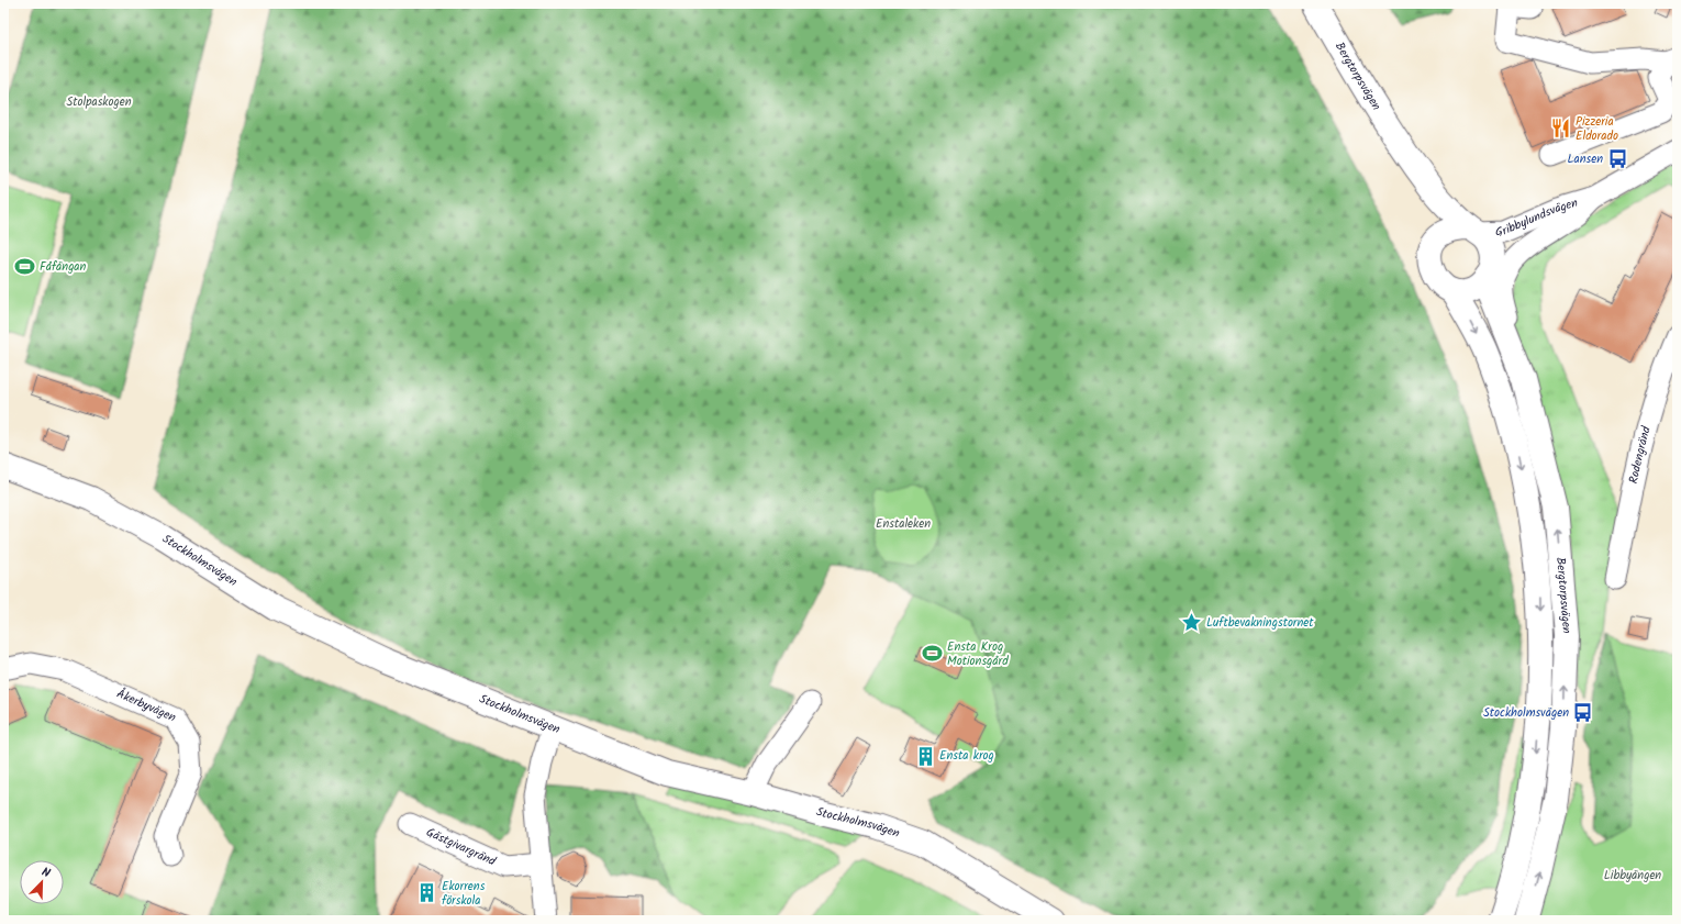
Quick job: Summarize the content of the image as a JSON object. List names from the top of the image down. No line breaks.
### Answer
{"streets":{"main road":["Bergtorpsvägen","Stockholmsvägen"],"street":["Gribbylundsvägen","Rodengränd","Åkerbyvägen","Gästgivargränd"]},"crossings":[["Bergtorpsvägen","Gribbylundsvägen"]],"parks":["Stolpaskogen","Enstaleken","Libbyängen"],"places":{"restaurant":["Pizzeria Eldorado"],"bus stop":["Lansen","Stockholmsvägen"],"sports":["Fåfängan","Ensta Krog Motionsgård"],"place":["Luftbevakningstornet"],"building":["Ensta krog","Ekorrens förskola"]},"north":"top right"}
